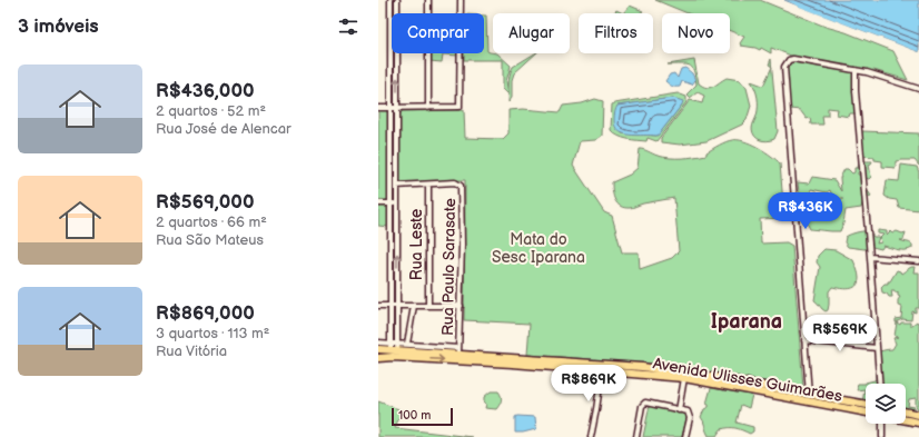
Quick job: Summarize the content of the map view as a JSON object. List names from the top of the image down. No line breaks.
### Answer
{"streets":{"main road":["Avenida Ulisses Guimarães"],"street":["Rua Leste","Rua Paulo Sarasate"]},"crossings":[["Rua Leste","Rua Paulo Sarasate"],["Rua Paulo Sarasate","Avenida Ulisses Guimarães"]],"districts":["Iparana"],"parks":["Mata do Sesc Iparana"],"scale_bar":"100 m","page":{"heading":"3 imóveis","chip":["Comprar","Alugar","Filtros","Novo"],"list":[{"name":"R$436,000","note":"2 quartos · 52 m² · Rua José de Alencar"},{"name":"R$569,000","note":"2 quartos · 66 m² · Rua São Mateus"},{"name":"R$869,000","note":"3 quartos · 113 m² · Rua Vitória"}],"price":["R$436K","R$569K","R$869K"],"scale":"100 m"}}
